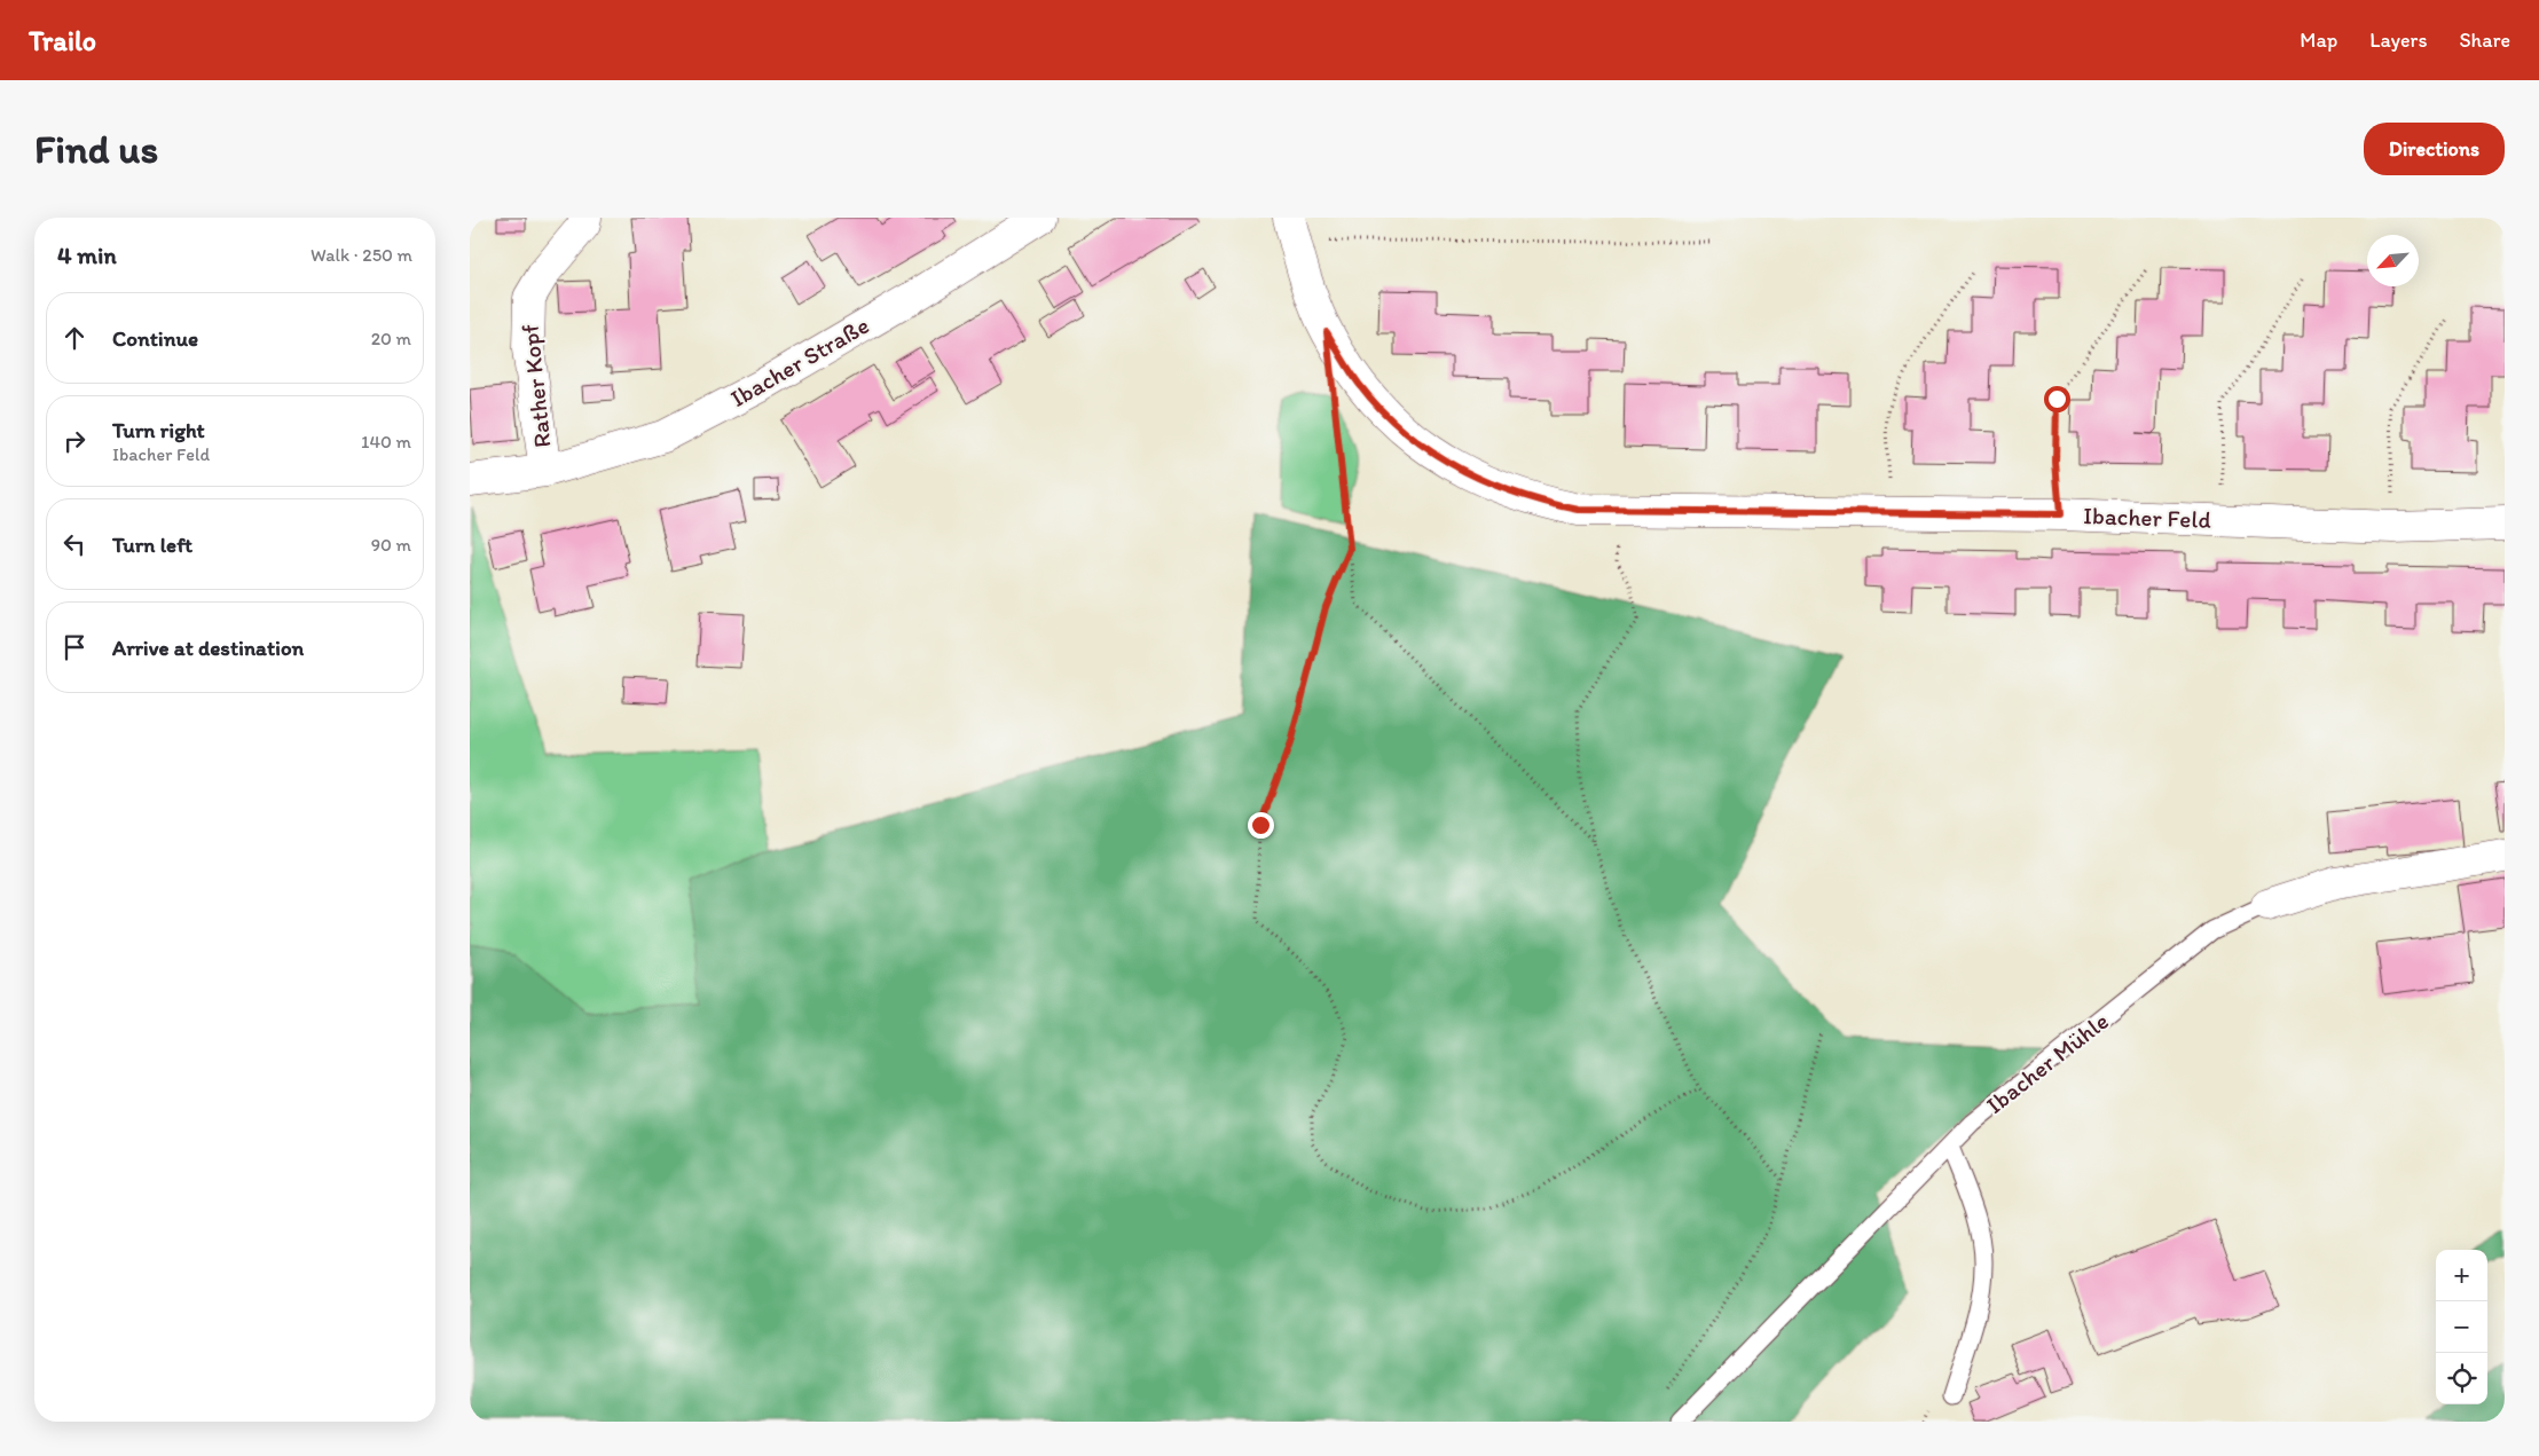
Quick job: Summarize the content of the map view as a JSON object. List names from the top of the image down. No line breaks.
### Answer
{"streets":{"street":["Ibacher Straße","Rather Kopf","Ibacher Feld","Ibacher Mühle"]},"crossings":[["Ibacher Straße","Rather Kopf"]],"north":"bottom left","page":{"header":"Trailo","nav":["Map","Layers","Share"],"buttons":"Directions","title":"Find us","heading":["4 min","Walk · 250 m"],"list":[["Continue","20 m"],["Turn right","Ibacher Feld","140 m"],["Turn left","90 m"],"Arrive at destination"],"map_buttons":["+","−"]}}
